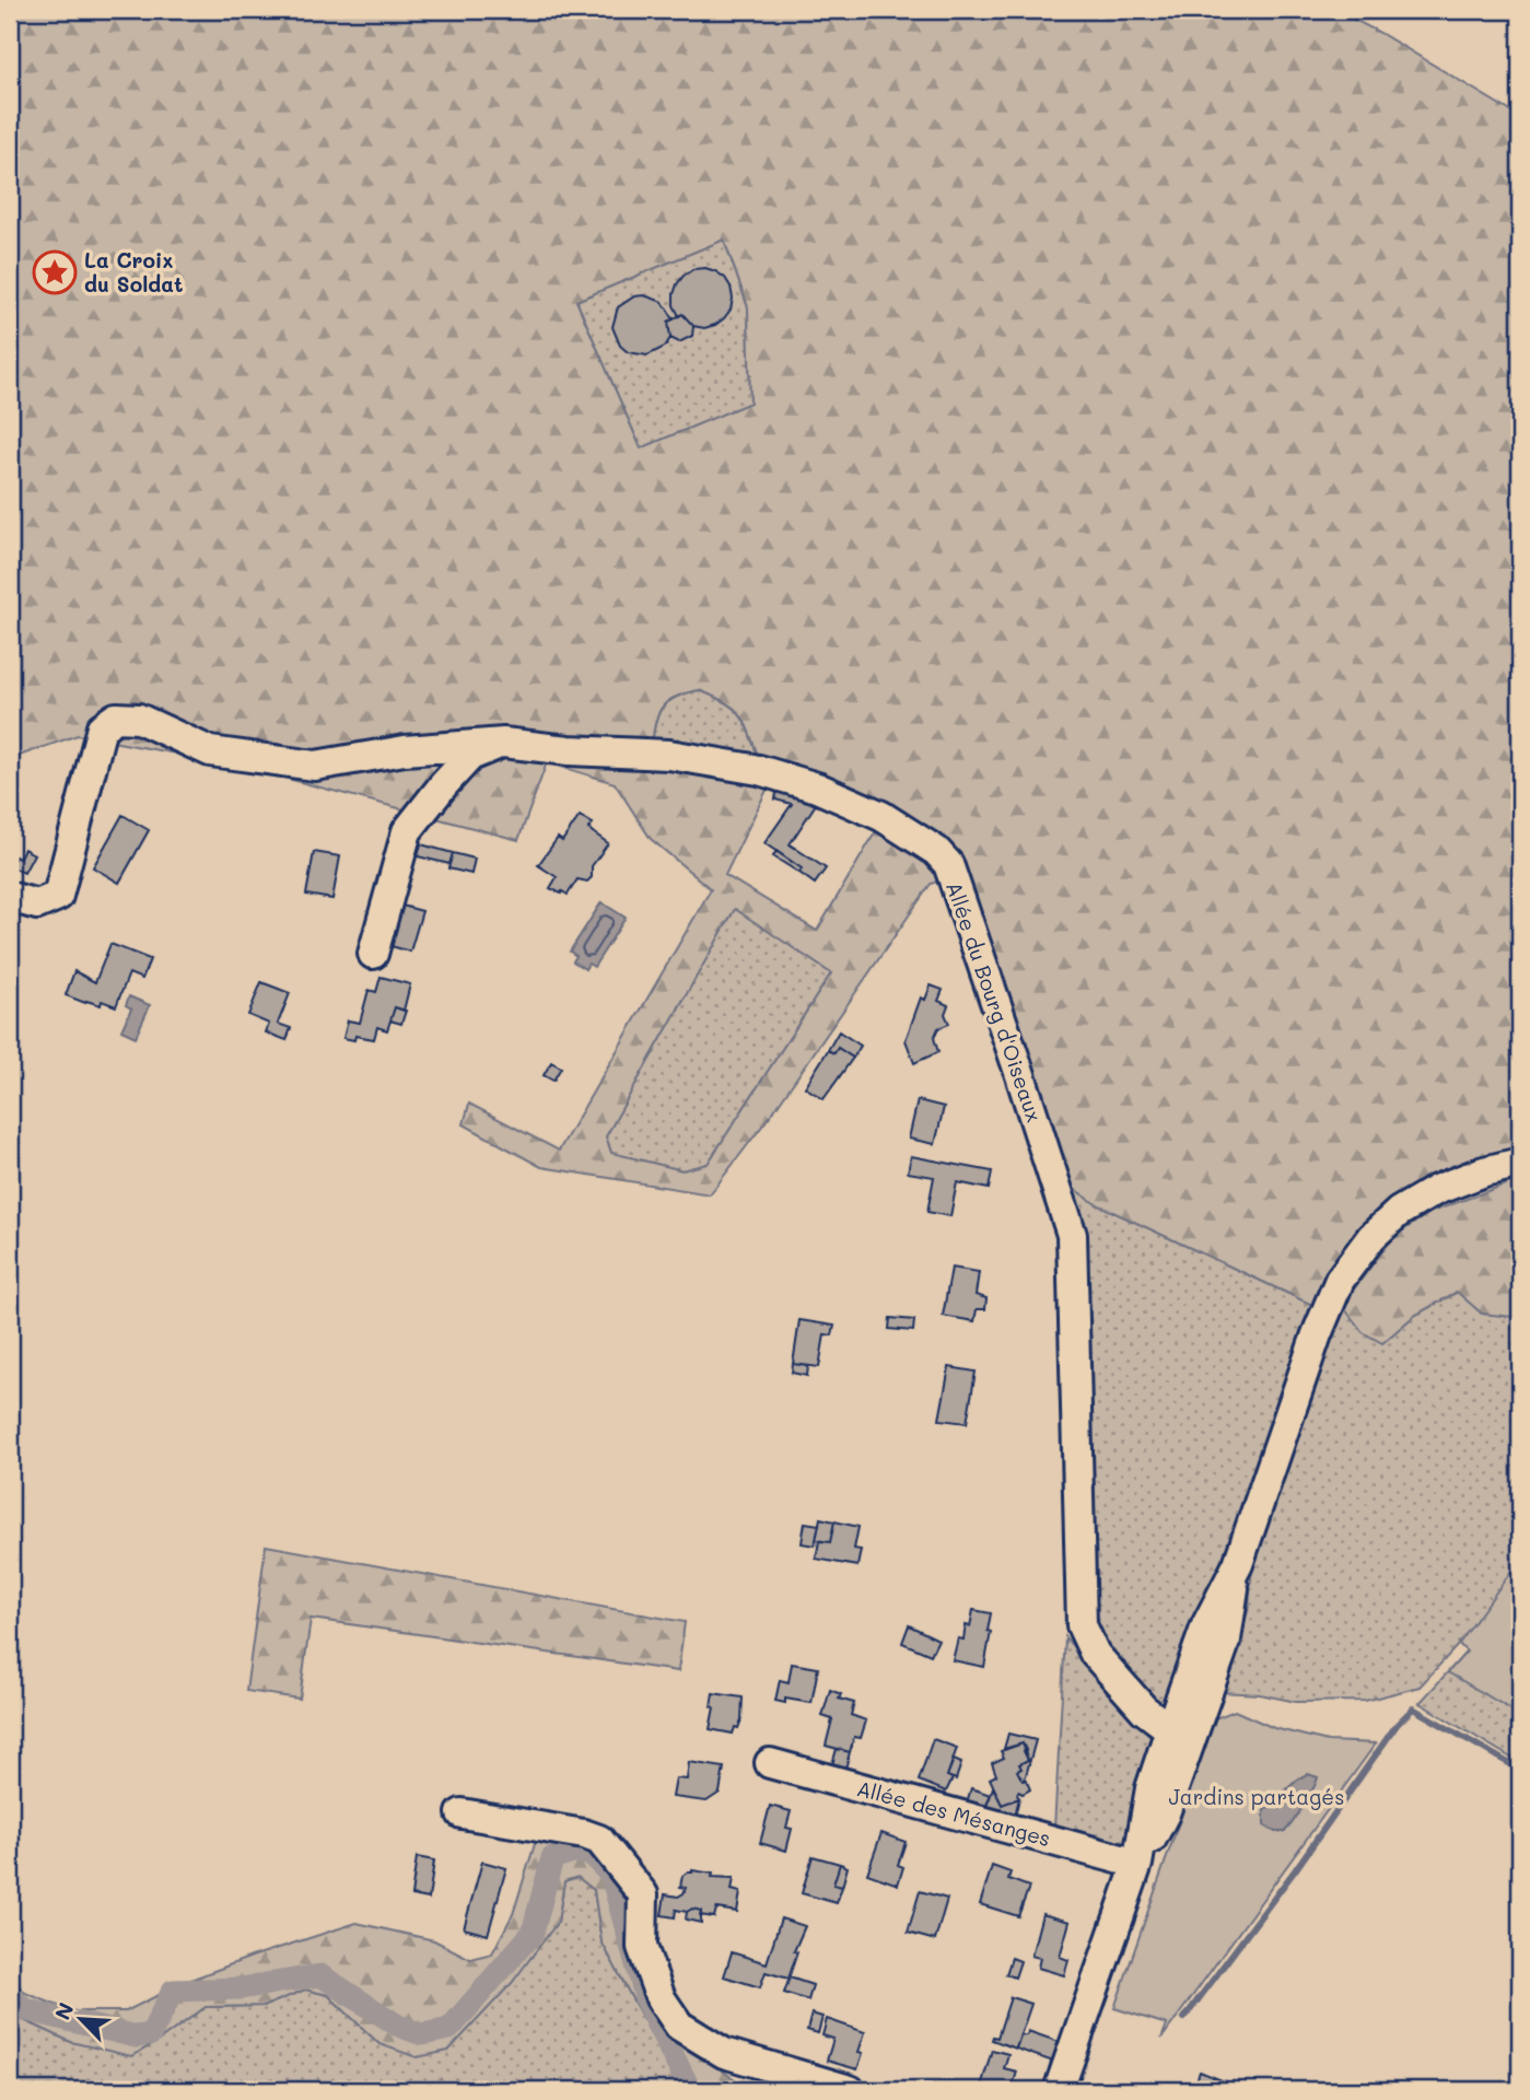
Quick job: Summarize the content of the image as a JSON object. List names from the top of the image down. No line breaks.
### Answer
{"streets":{"street":["Allée du Bourg d'Oiseaux","Allée des Mésanges"]},"parks":["Jardins partagés"],"places":{"place":["La Croix du Soldat"]},"north":"top left"}
